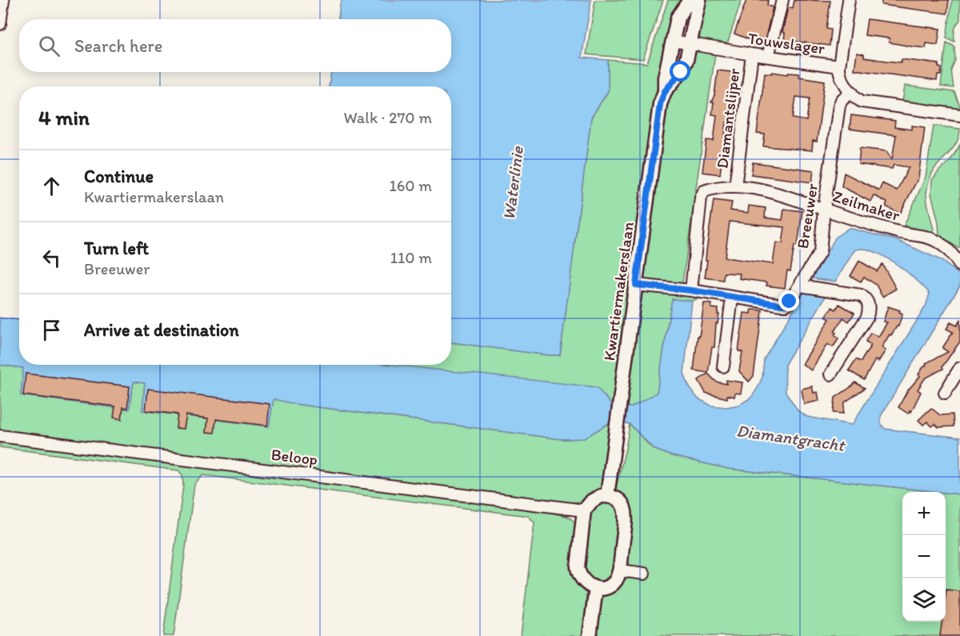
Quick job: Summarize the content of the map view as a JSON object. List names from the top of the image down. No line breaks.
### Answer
{"streets":{"main road":["Kwartiermakerslaan"],"street":["Touwslager","Diamantslijper","Zeilmaker","Breeuwer","Beloop"]},"crossings":[["Touwslager","Diamantslijper"],["Touwslager","Breeuwer"],["Touwslager","Kwartiermakerslaan"],["Diamantslijper","Zeilmaker"],["Diamantslijper","Breeuwer"],["Zeilmaker","Breeuwer"],["Breeuwer","Kwartiermakerslaan"]],"water":["Waterlinie","Diamantgracht"],"page":{"search":"Search here","heading":["4 min","Walk · 270 m"],"list":[["Continue","Kwartiermakerslaan","160 m"],["Turn left","Breeuwer","110 m"],"Arrive at destination"],"map_buttons":["+","−"]}}
